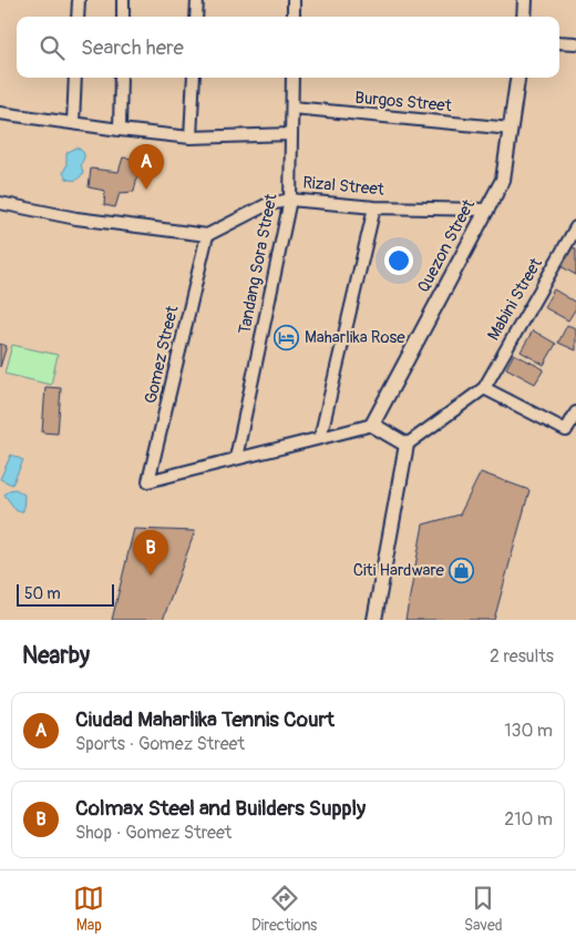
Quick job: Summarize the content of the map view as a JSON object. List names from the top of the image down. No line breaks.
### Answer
{"streets":{"street":["Burgos Street","Rizal Street","Quezon Street","Tandang Sora Street","Mabini Street","Gomez Street"]},"crossings":[["Burgos Street","Quezon Street"],["Burgos Street","Tandang Sora Street"],["Rizal Street","Quezon Street"],["Rizal Street","Tandang Sora Street"],["Rizal Street","Gomez Street"],["Tandang Sora Street","Gomez Street"]],"places":{"hotel":["Maharlika Rose"],"shop":["Citi Hardware"]},"scale_bar":"50 m","page":{"search":"Search here","pins":["A","B"],"scale":"50 m","heading":["Nearby","2 results"],"list":[{"mark":"A","name":"Ciudad Maharlika Tennis Court","note":"Sports · Gomez Street","value":"130 m"},{"mark":"B","name":"Colmax Steel and Builders Supply","note":"Shop · Gomez Street","value":"210 m"}],"nav":["Map","Directions","Saved"]}}
